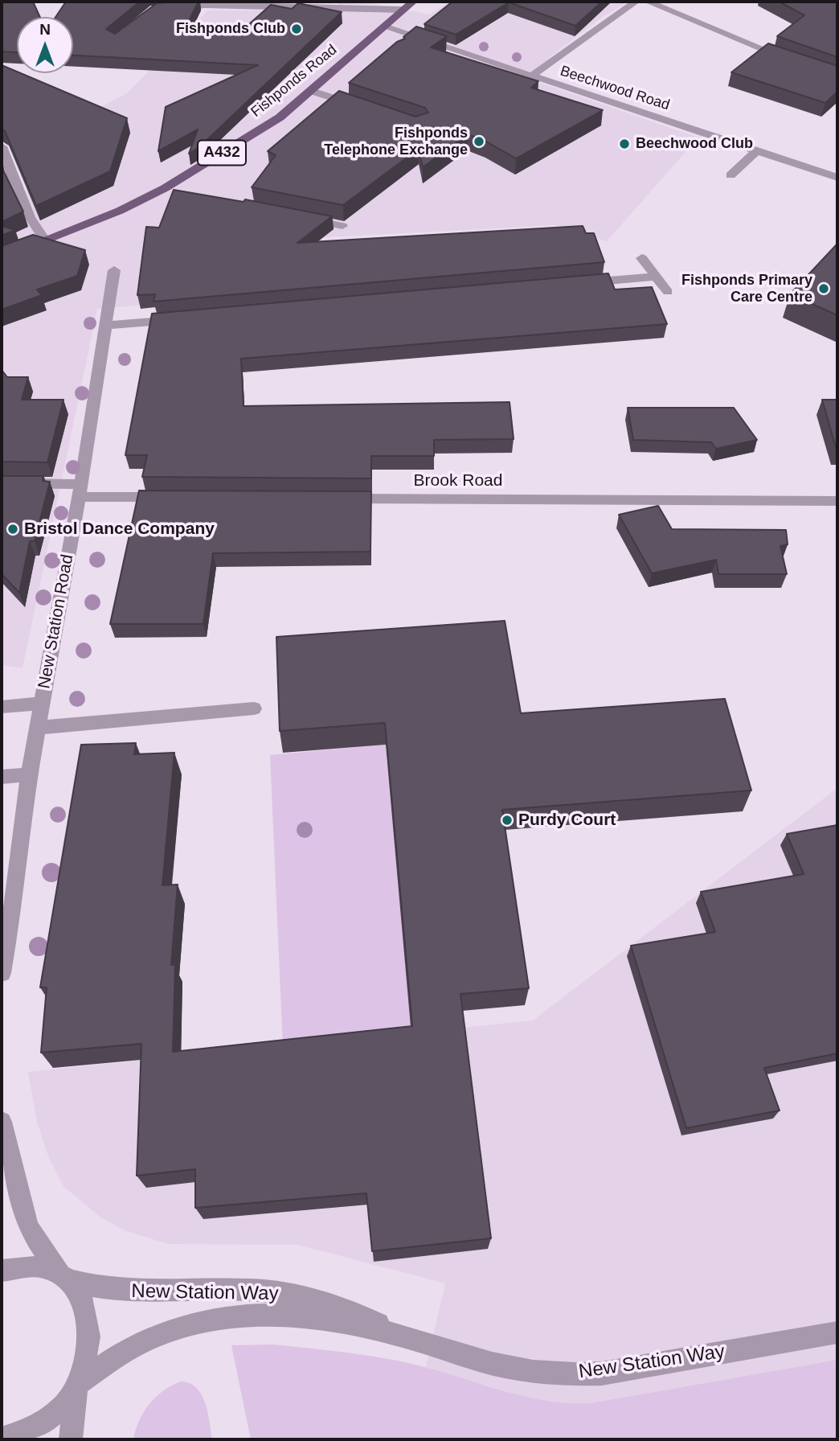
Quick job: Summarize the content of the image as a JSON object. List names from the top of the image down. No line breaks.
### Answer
{"streets":{"main road":["Fishponds Road","A432"],"street":["Beechwood Road","Brook Road","New Station Road","New Station Way"]},"crossings":[["Fishponds Road","Beechwood Road"]],"places":["Fishponds Club","Fishponds Telephone Exchange","Beechwood Club","Fishponds Primary Care Centre","Bristol Dance Company","Purdy Court"],"north":"top"}
